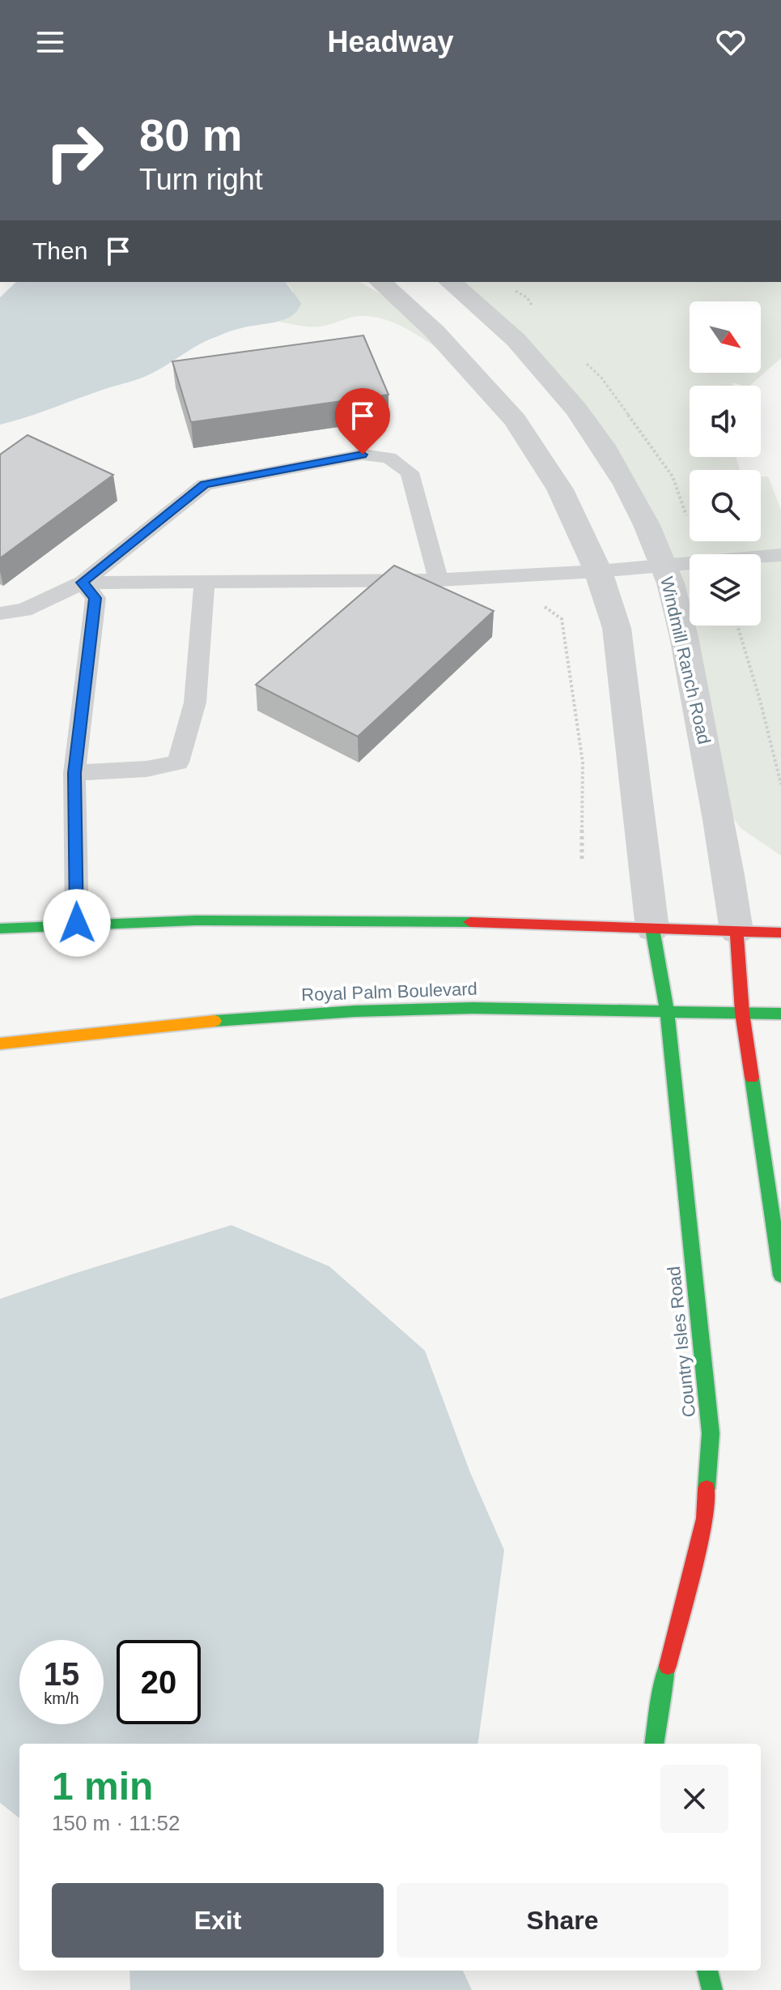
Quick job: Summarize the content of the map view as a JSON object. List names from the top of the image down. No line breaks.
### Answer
{"streets":{"main road":["Royal Palm Boulevard","Country Isles Road"],"street":["Windmill Ranch Road"]},"crossings":[["Windmill Ranch Road","Country Isles Road"],["Royal Palm Boulevard","Country Isles Road"]],"north":"bottom right","page":{"header":"Headway","turn":["80 m","Turn right"],"then":"Then","speed":"15 km/h","limit":"20","heading":["1 min","150 m · 11:52"],"buttons":["Exit","Share"]}}
